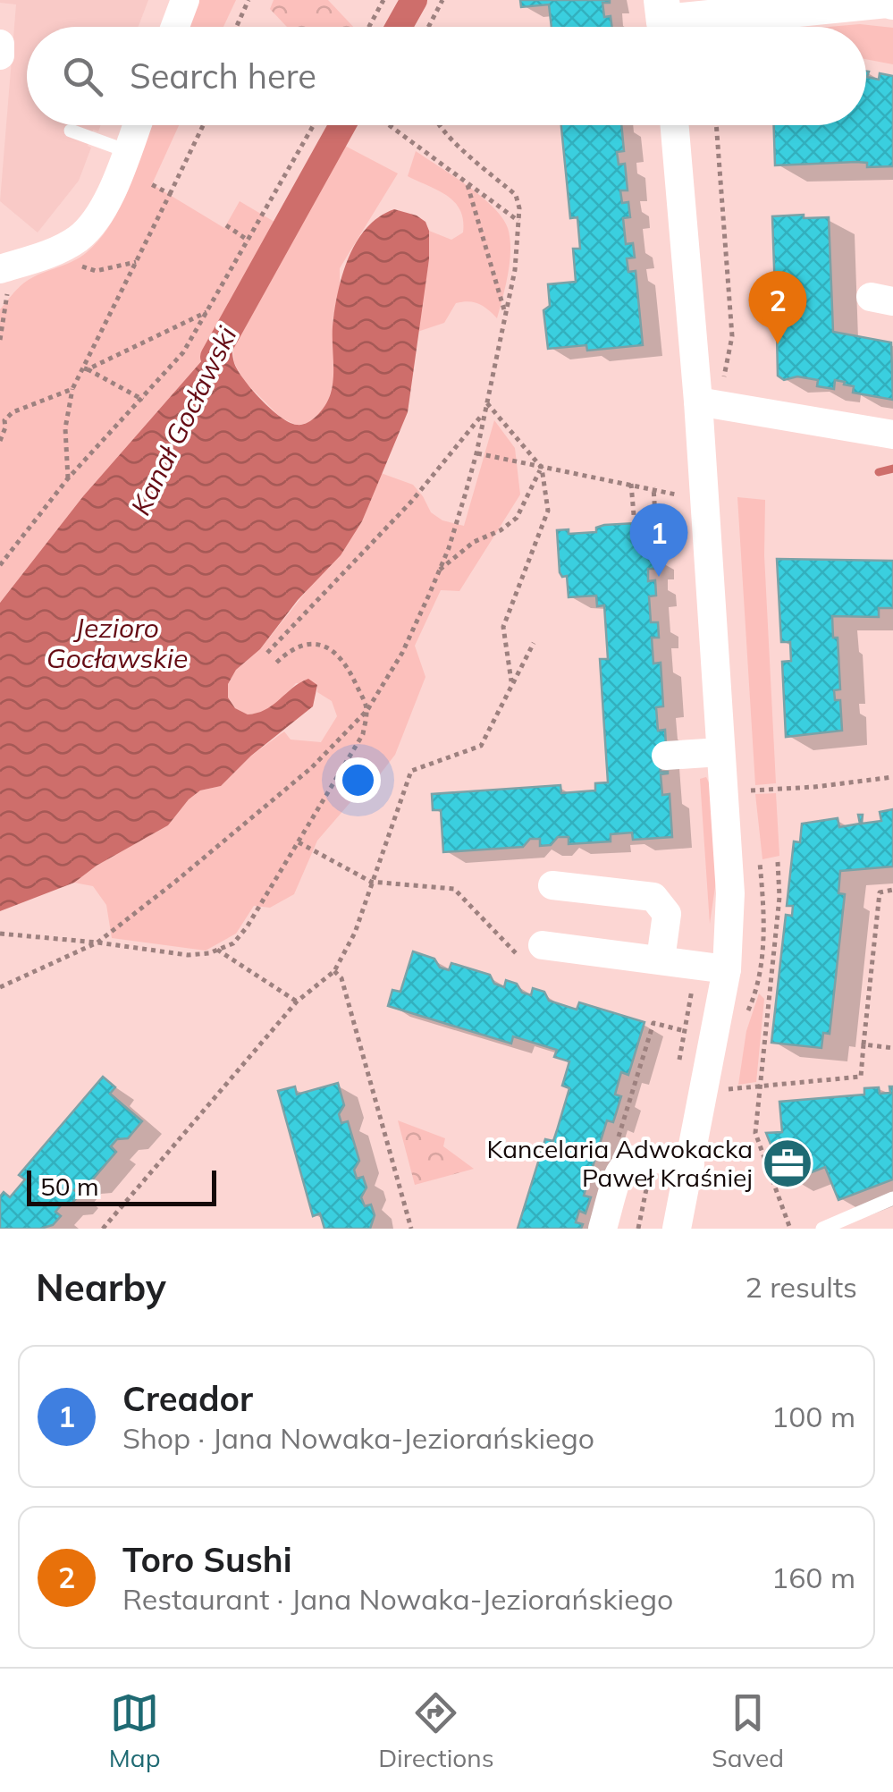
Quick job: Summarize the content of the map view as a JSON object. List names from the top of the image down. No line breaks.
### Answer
{"water":["Kanał Gocławski","Jezioro Gocławskie"],"places":{"office":["Kancelaria Adwokacka Paweł Kraśniej"]},"scale_bar":"50 m","page":{"search":"Search here","pins":["2","1"],"scale":"50 m","heading":["Nearby","2 results"],"list":[{"mark":"1","name":"Creador","note":"Shop · Jana Nowaka-Jeziorańskiego","value":"100 m"},{"mark":"2","name":"Toro Sushi","note":"Restaurant · Jana Nowaka-Jeziorańskiego","value":"160 m"}],"nav":["Map","Directions","Saved"]}}
